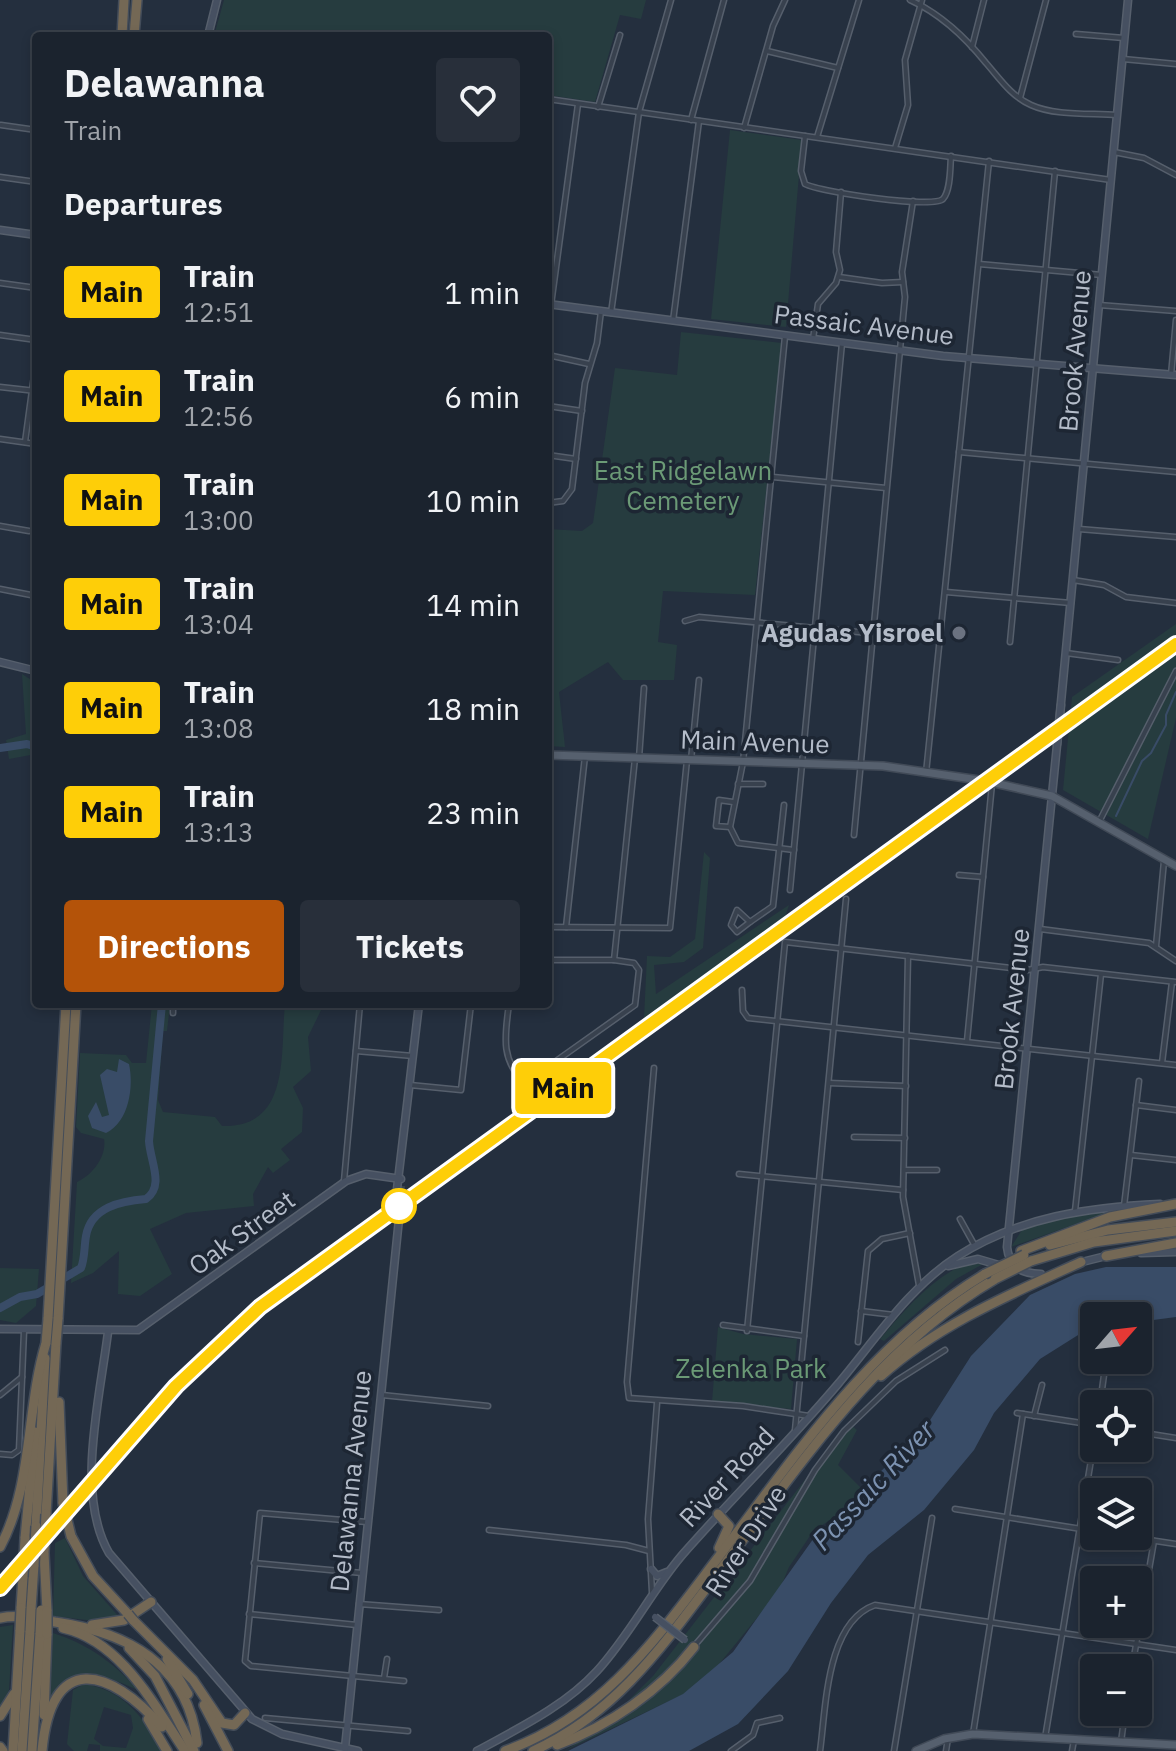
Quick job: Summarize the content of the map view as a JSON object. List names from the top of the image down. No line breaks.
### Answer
{"streets":{"main road":["Main Avenue"],"street":["Passaic Avenue","Brook Avenue","Oak Street","River Road","Delawanna Avenue","River Drive"]},"crossings":[["Passaic Avenue","Brook Avenue"],["Brook Avenue","Main Avenue"],["Brook Avenue","River Road"]],"water":["Passaic River"],"parks":["East Ridgelawn Cemetery","Zelenka Park"],"places":["Agudas Yisroel"],"north":"top right","page":{"on_map":"Main","heading":[["Delawanna","Train"],"Departures"],"list":[{"mark":"Main","name":"Train","note":"12:51","value":"1 min"},{"mark":"Main","name":"Train","note":"12:56","value":"6 min"},{"mark":"Main","name":"Train","note":"13:00","value":"10 min"},{"mark":"Main","name":"Train","note":"13:04","value":"14 min"},{"mark":"Main","name":"Train","note":"13:08","value":"18 min"},{"mark":"Main","name":"Train","note":"13:13","value":"23 min"}],"buttons":["Directions","Tickets"],"map_buttons":["+","−"]}}
